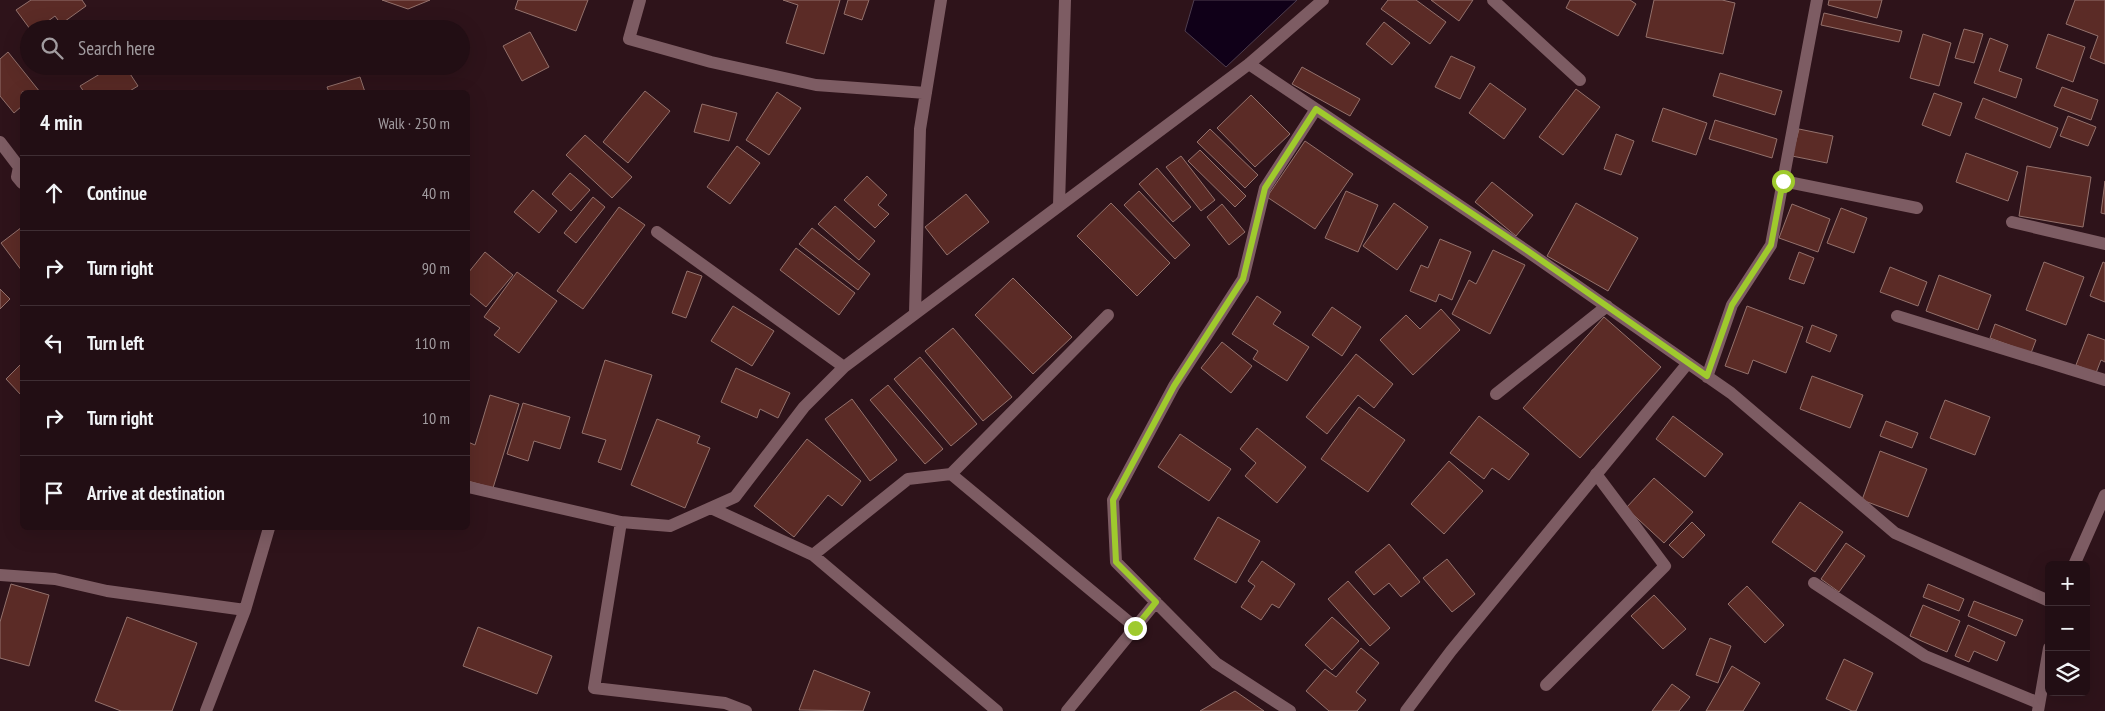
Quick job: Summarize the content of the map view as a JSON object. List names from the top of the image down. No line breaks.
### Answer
{"page":{"search":"Search here","heading":["4 min","Walk · 250 m"],"list":[["Continue","40 m"],["Turn right","90 m"],["Turn left","110 m"],["Turn right","10 m"],"Arrive at destination"],"map_buttons":["+","−"]}}
